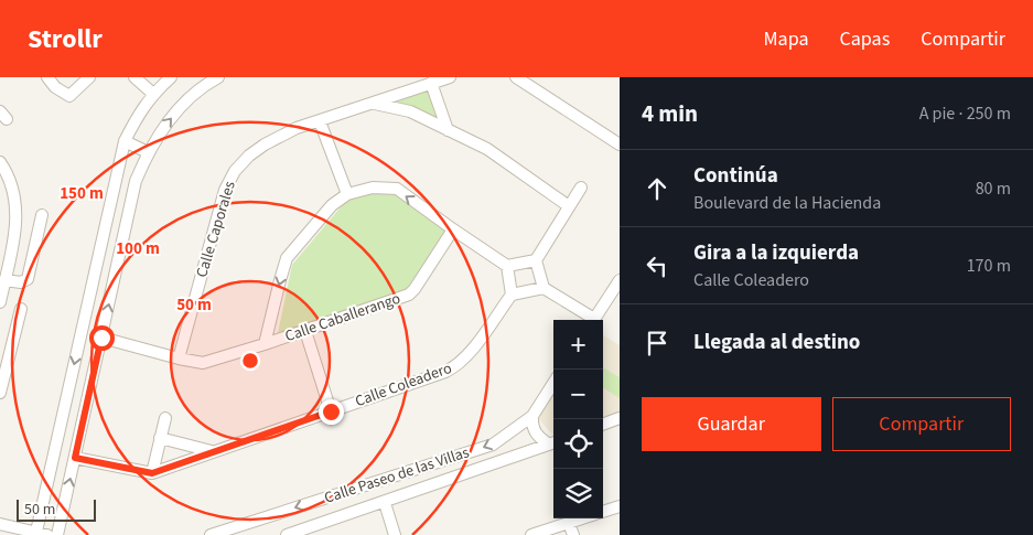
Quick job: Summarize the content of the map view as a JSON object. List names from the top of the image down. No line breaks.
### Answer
{"streets":{"street":["Calle Caporales","Calle Caballerango","Calle Coleadero","Calle Paseo de las Villas"]},"crossings":[["Calle Caporales","Calle Caballerango"]],"scale_bar":"50 m","page":{"header":"Strollr","nav":["Mapa","Capas","Compartir"],"heading":["4 min","A pie · 250 m"],"list":[["Continúa","Boulevard de la Hacienda","80 m"],["Gira a la izquierda","Calle Coleadero","170 m"],"Llegada al destino"],"map_buttons":["+","−"],"buttons":["Guardar","Compartir"],"scale":"50 m"},"rings":["150 m","100 m","50 m"]}
